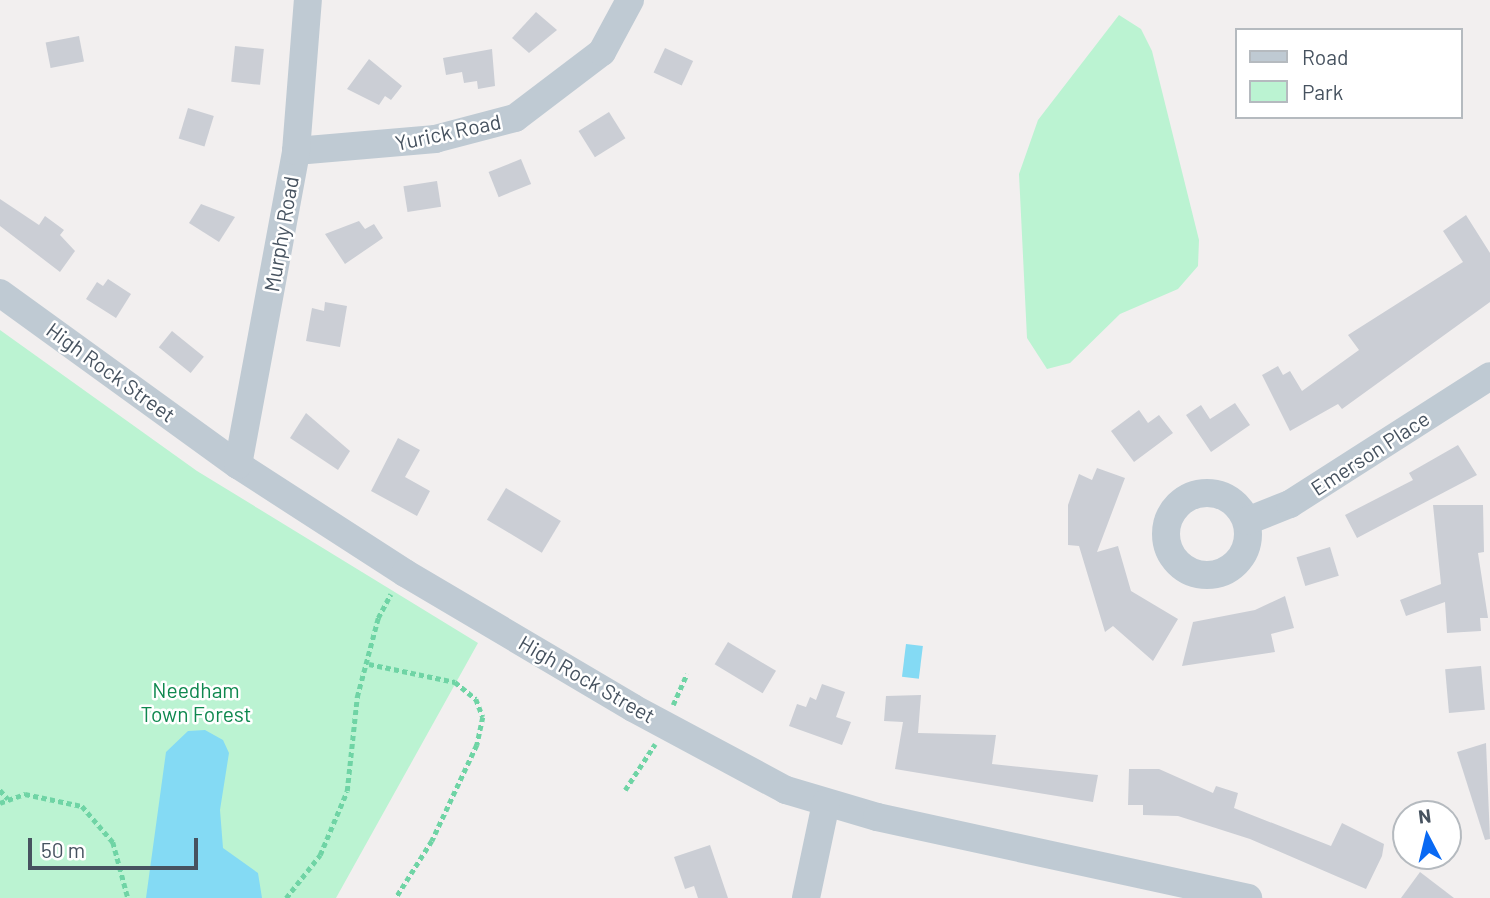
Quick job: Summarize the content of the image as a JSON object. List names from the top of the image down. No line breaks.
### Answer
{"streets":{"street":["Yurick Road","Murphy Road","High Rock Street","Emerson Place"]},"crossings":[["Yurick Road","Murphy Road"],["Murphy Road","High Rock Street"]],"parks":["Needham Town Forest"],"legend":["Road","Park"],"scale_bar":"50 m","north":"top"}
